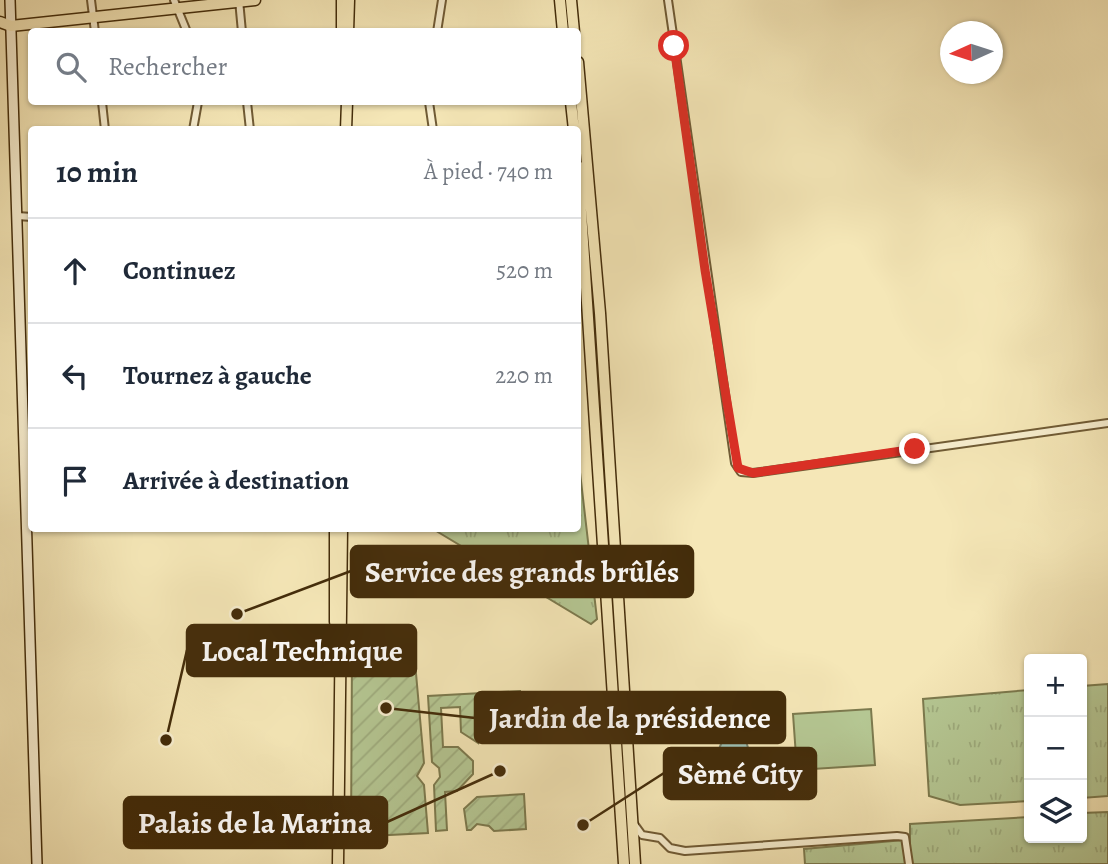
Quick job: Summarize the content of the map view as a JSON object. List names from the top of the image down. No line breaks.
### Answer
{"places":["Service des grands brûlés","Jardin de la présidence","Local Technique","Palais de la Marina","Sèmé City"],"north":"left","page":{"search":"Rechercher","heading":["10 min","À pied · 740 m"],"list":[["Continuez","520 m"],["Tournez à gauche","220 m"],"Arrivée à destination"],"map_buttons":["+","−"]}}
